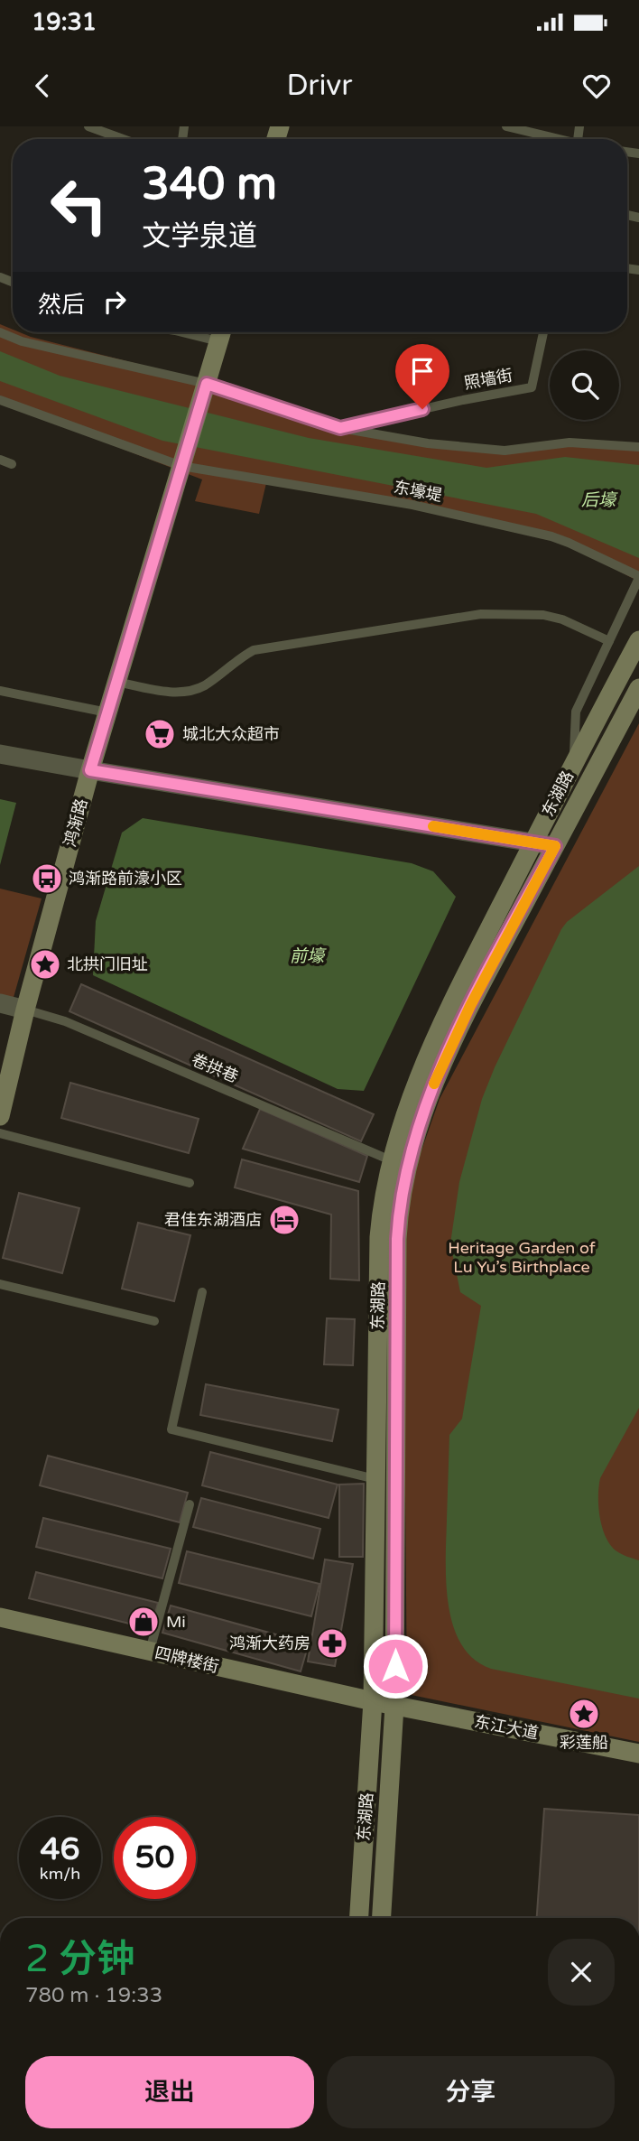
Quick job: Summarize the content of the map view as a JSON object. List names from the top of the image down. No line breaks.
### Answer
{"streets":{"main road":["东湖路","鸿渐路","四牌楼街","东江大道"],"lane":["照墙街","东壕堤","卷拱巷"]},"crossings":[["东壕堤","鸿渐路"],["东湖路","卷拱巷"],["东湖路","四牌楼街"],["东湖路","东江大道"],["鸿渐路","卷拱巷"],["四牌楼街","东江大道"]],"water":["后壕","前壕"],"parks":["Heritage Garden of Lu Yu’s Birthplace"],"places":{"supermarket":["城北大众超市"],"bus stop":["鸿渐路前濠小区"],"place":["北拱门旧址","彩莲船"],"hotel":["君佳东湖酒店"],"shop":["Mi"],"pharmacy":["鸿渐大药房"]},"page":{"status":"19:31","header":"Drivr","turn":["340 m","文学泉道"],"then":"然后","speed":"46 km/h","limit":"50","heading":["2 分钟","780 m · 19:33"],"buttons":["退出","分享"]}}
